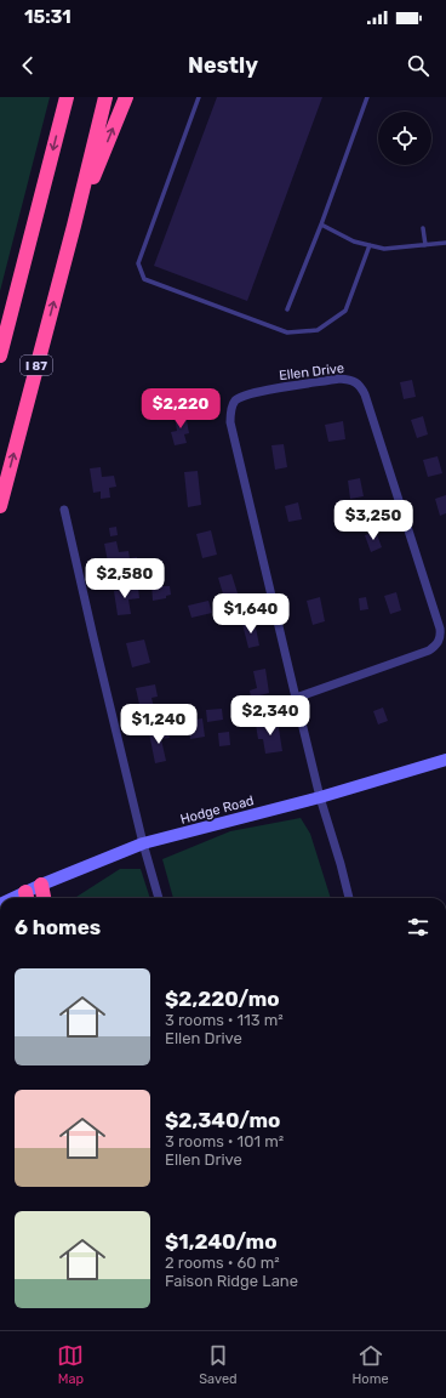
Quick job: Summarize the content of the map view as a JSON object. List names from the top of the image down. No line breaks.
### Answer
{"streets":{"highway":["I 87"],"main road":["Hodge Road"],"street":["Ellen Drive"]},"crossings":[["Ellen Drive","Hodge Road"]],"page":{"status":"15:31","header":"Nestly","price":["$2,220","$3,250","$2,580","$1,640","$2,340","$1,240"],"heading":"6 homes","list":[{"name":"$2,220/mo","note":"3 rooms · 113 m² · Ellen Drive"},{"name":"$2,340/mo","note":"3 rooms · 101 m² · Ellen Drive"},{"name":"$1,240/mo","note":"2 rooms · 60 m² · Faison Ridge Lane"}],"tabs":["Map","Saved","Home"]}}
